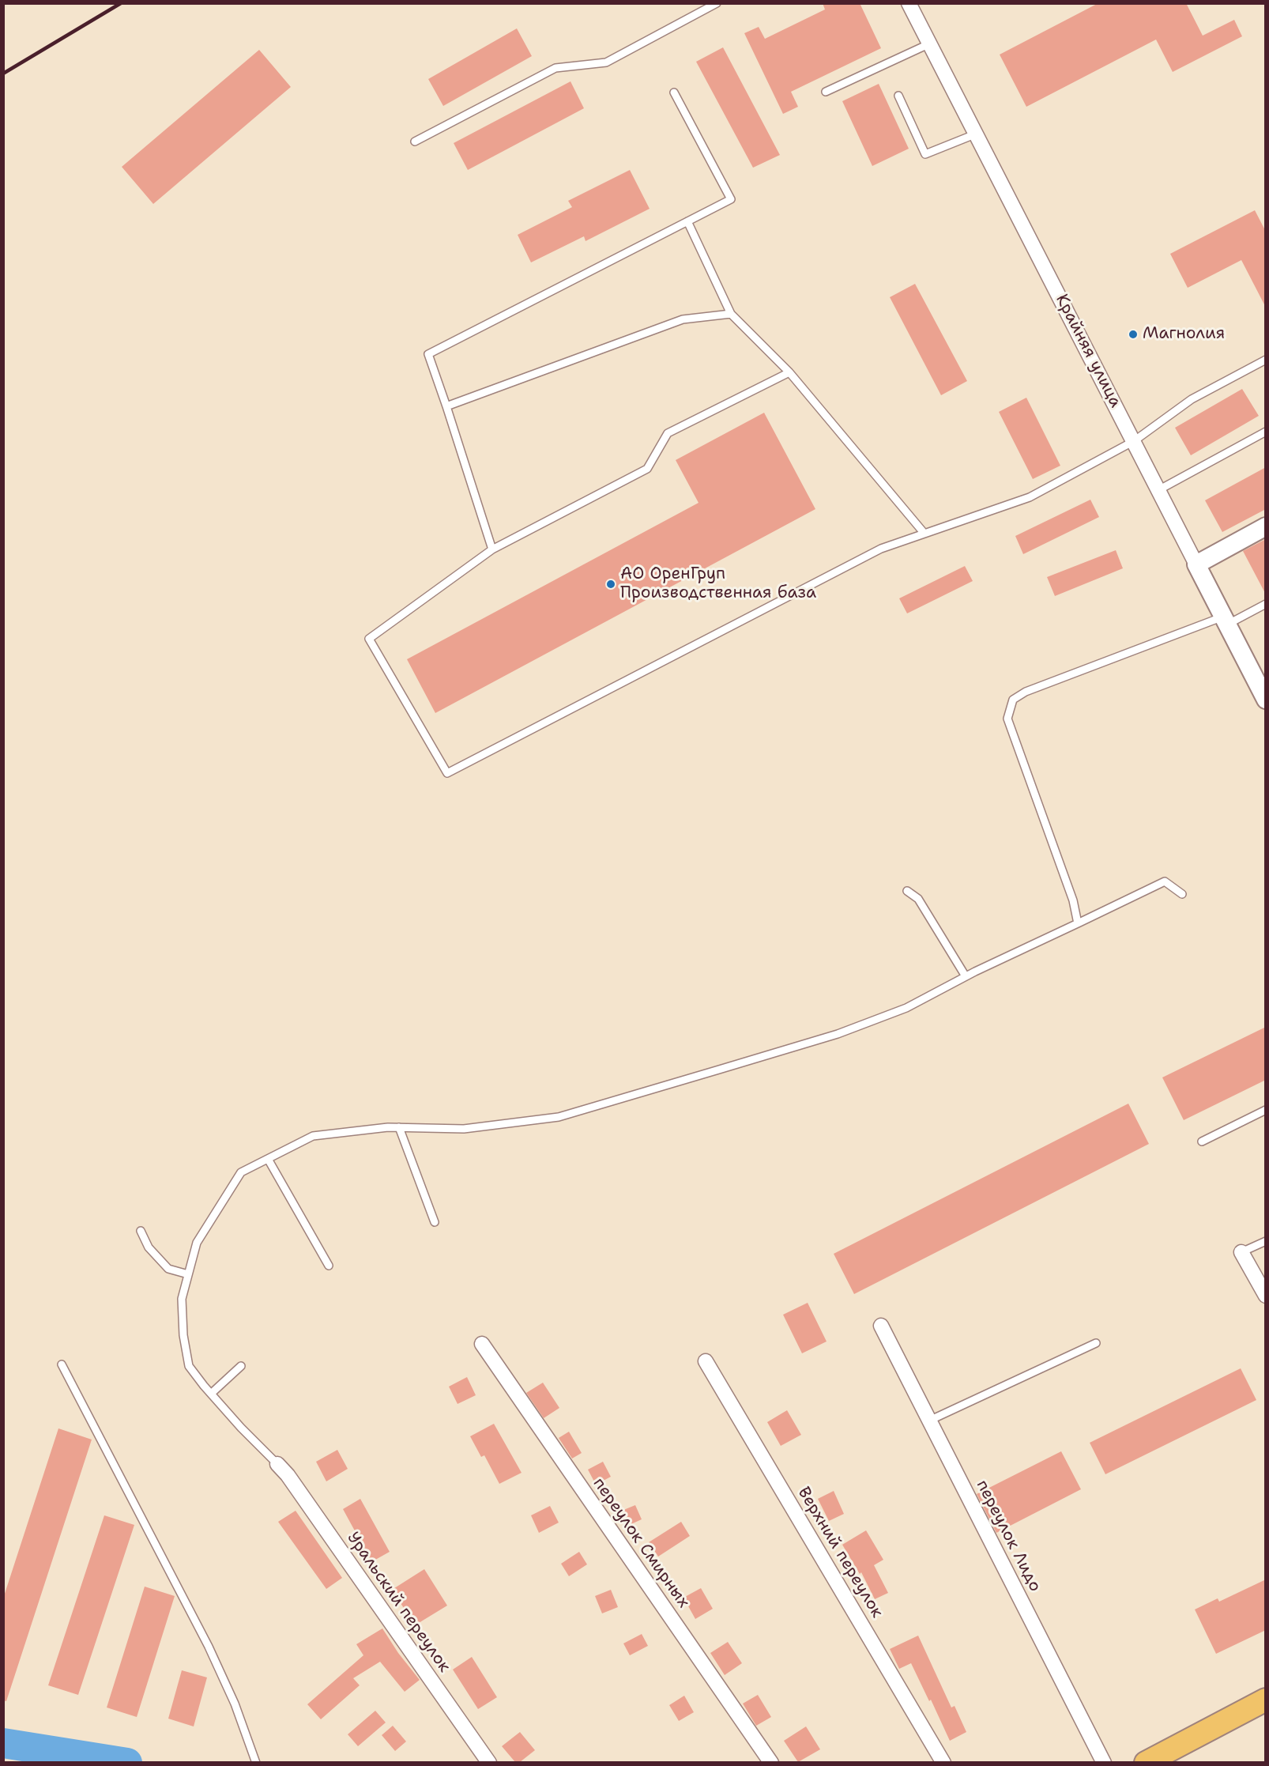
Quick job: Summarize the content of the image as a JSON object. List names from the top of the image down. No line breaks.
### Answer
{"streets":{"street":["Крайняя улица","переулок Лидо","переулок Смирных","Верхний переулок","Уральский переулок"]},"places":["Магнолия","АО ОренГруп Производственная база"]}
